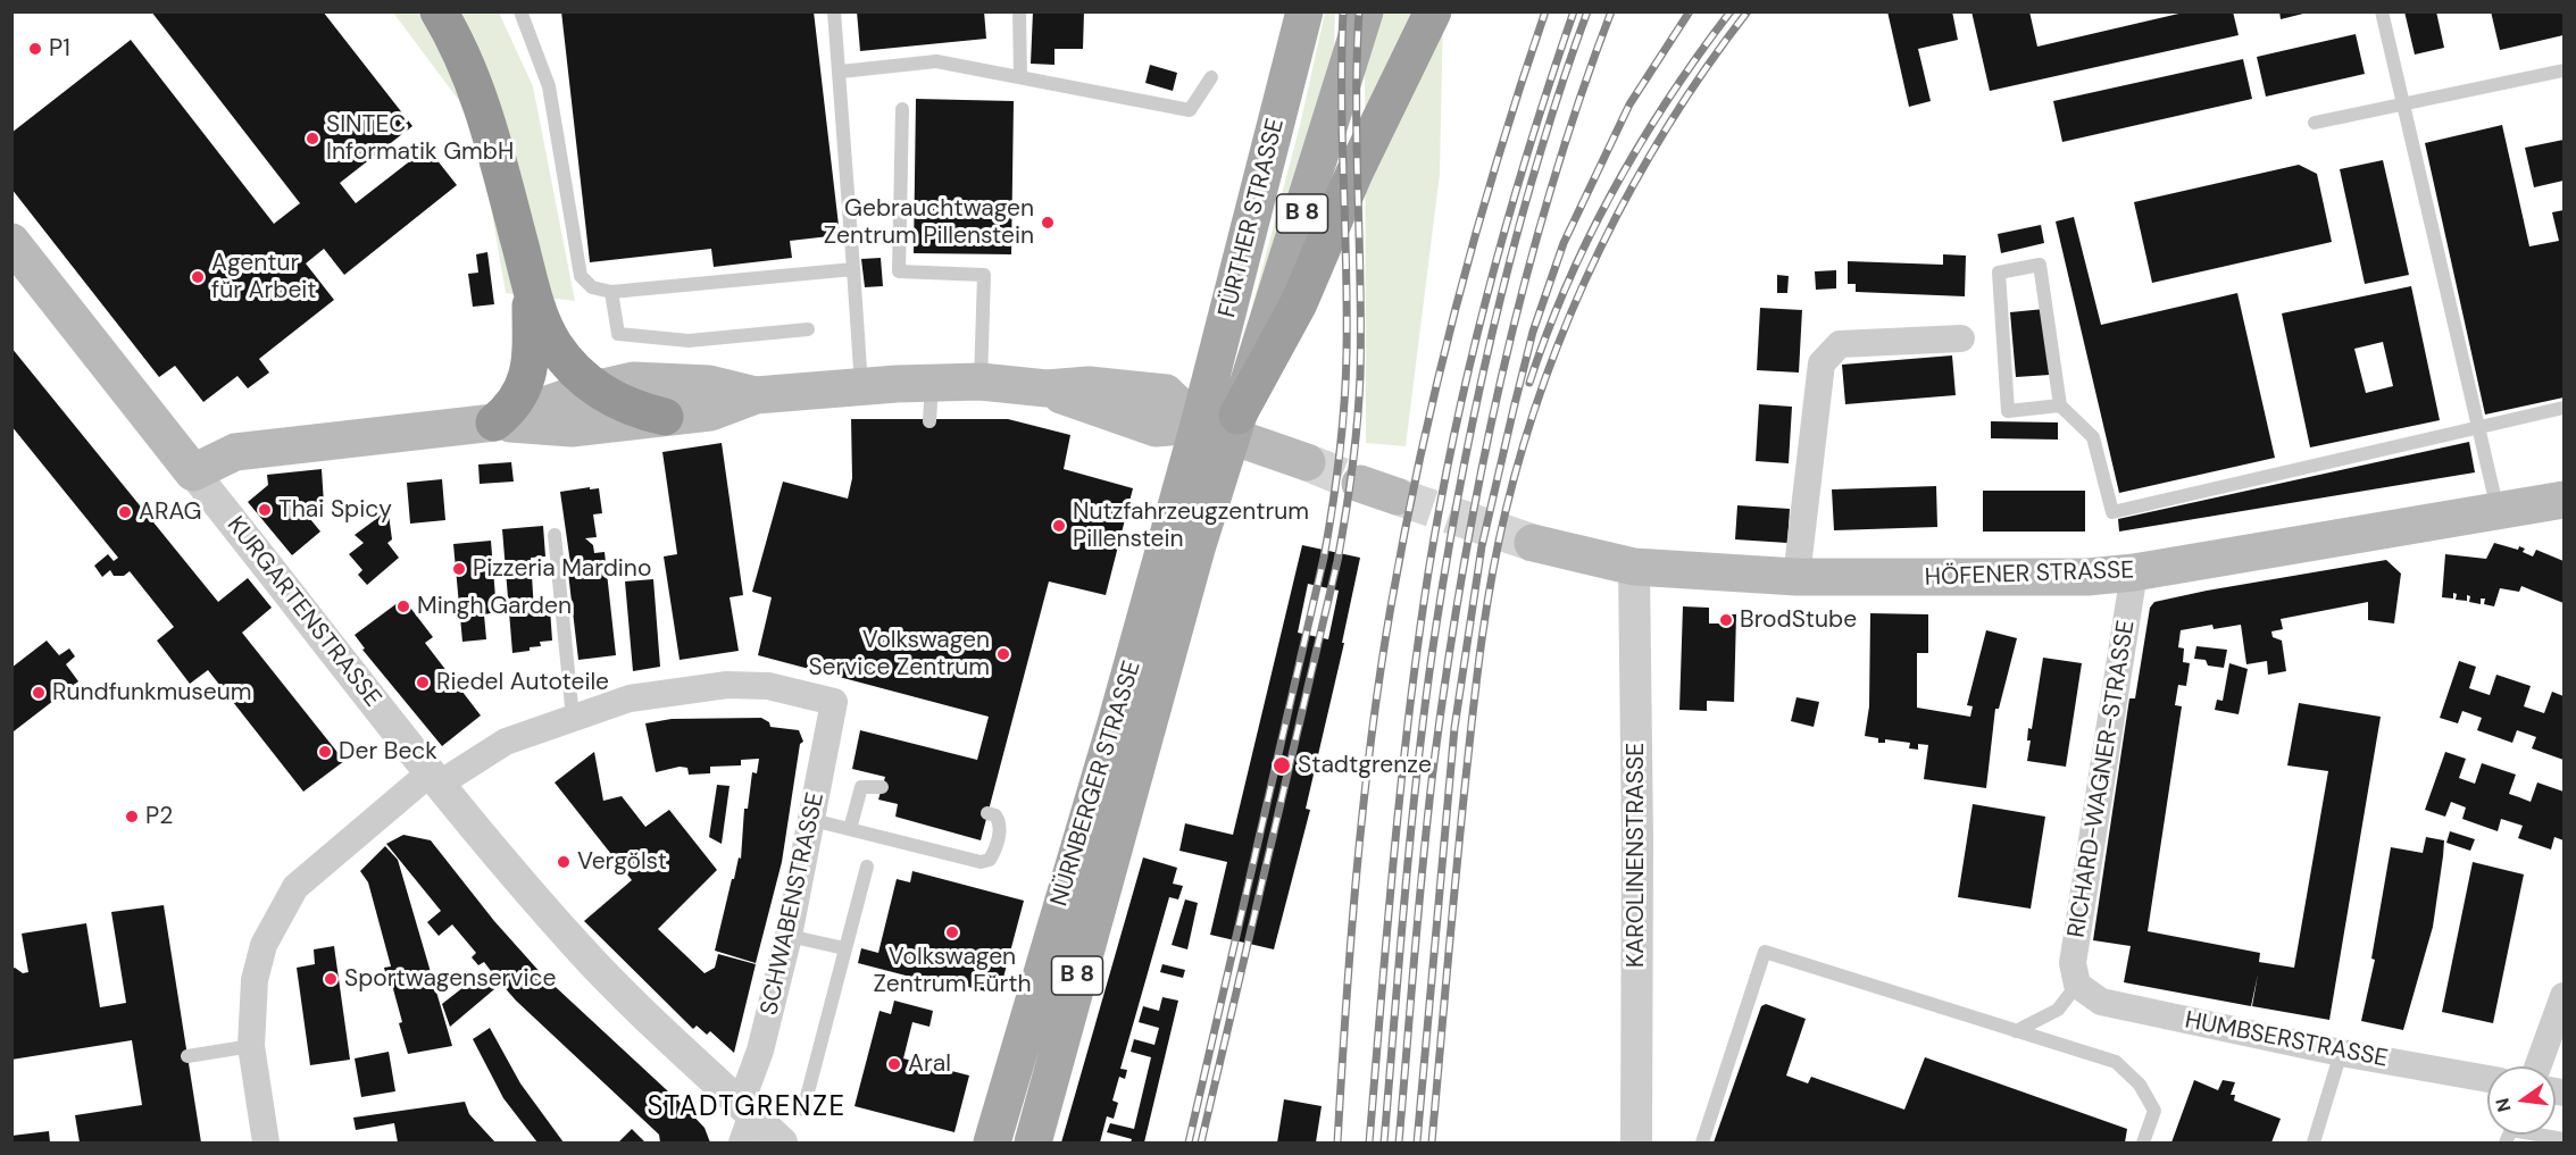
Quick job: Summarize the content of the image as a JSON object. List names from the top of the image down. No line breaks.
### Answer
{"streets":{"main road":["B 8","FÜRTHER STRASSE","HÖFENER STRASSE","KURGARTENSTRASSE","NÜRNBERGER STRASSE"],"street":["RICHARD-WAGNER-STRASSE","KAROLINENSTRASSE","SCHWABENSTRASSE","HUMBSERSTRASSE"]},"crossings":[["FÜRTHER STRASSE","NÜRNBERGER STRASSE"],["HÖFENER STRASSE","RICHARD-WAGNER-STRASSE"],["HÖFENER STRASSE","KAROLINENSTRASSE"],["KURGARTENSTRASSE","SCHWABENSTRASSE"],["RICHARD-WAGNER-STRASSE","HUMBSERSTRASSE"]],"districts":["STADTGRENZE"],"places":["P1","SINTEC Informatik GmbH","Gebrauchtwagen Zentrum Pillenstein","Agentur für Arbeit","Thai Spicy","ARAG","Nutzfahrzeugzentrum Pillenstein","Pizzeria Mardino","Mingh Garden","BrodStube","Volkswagen Service Zentrum","Riedel Autoteile","Rundfunkmuseum","Der Beck","Stadtgrenze","P2","Vergölst","Volkswagen Zentrum Fürth","Sportwagenservice","Aral"],"north":"left"}
